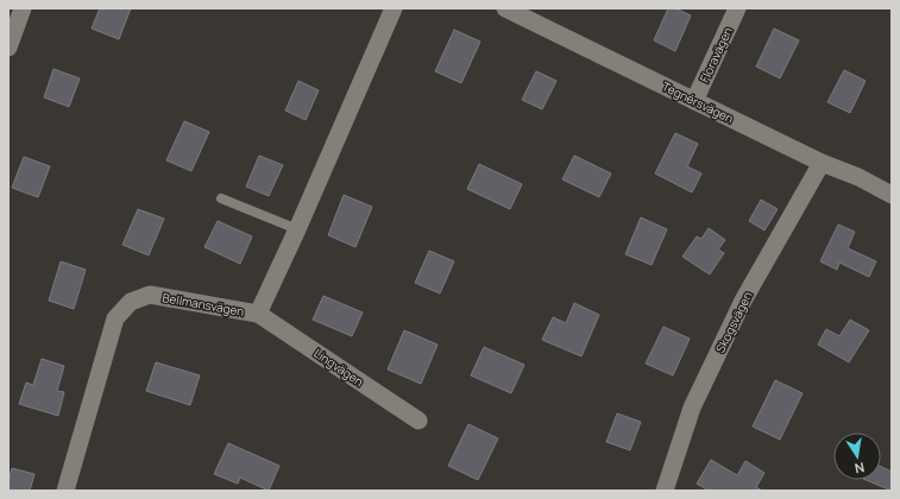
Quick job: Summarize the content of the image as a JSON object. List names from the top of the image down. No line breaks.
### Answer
{"streets":{"street":["Floravägen","Tegnérsvägen","Bellmansvägen","Skogsvägen","Lingvägen"]},"crossings":[["Floravägen","Tegnérsvägen"],["Tegnérsvägen","Skogsvägen"],["Bellmansvägen","Lingvägen"]],"north":"bottom"}
